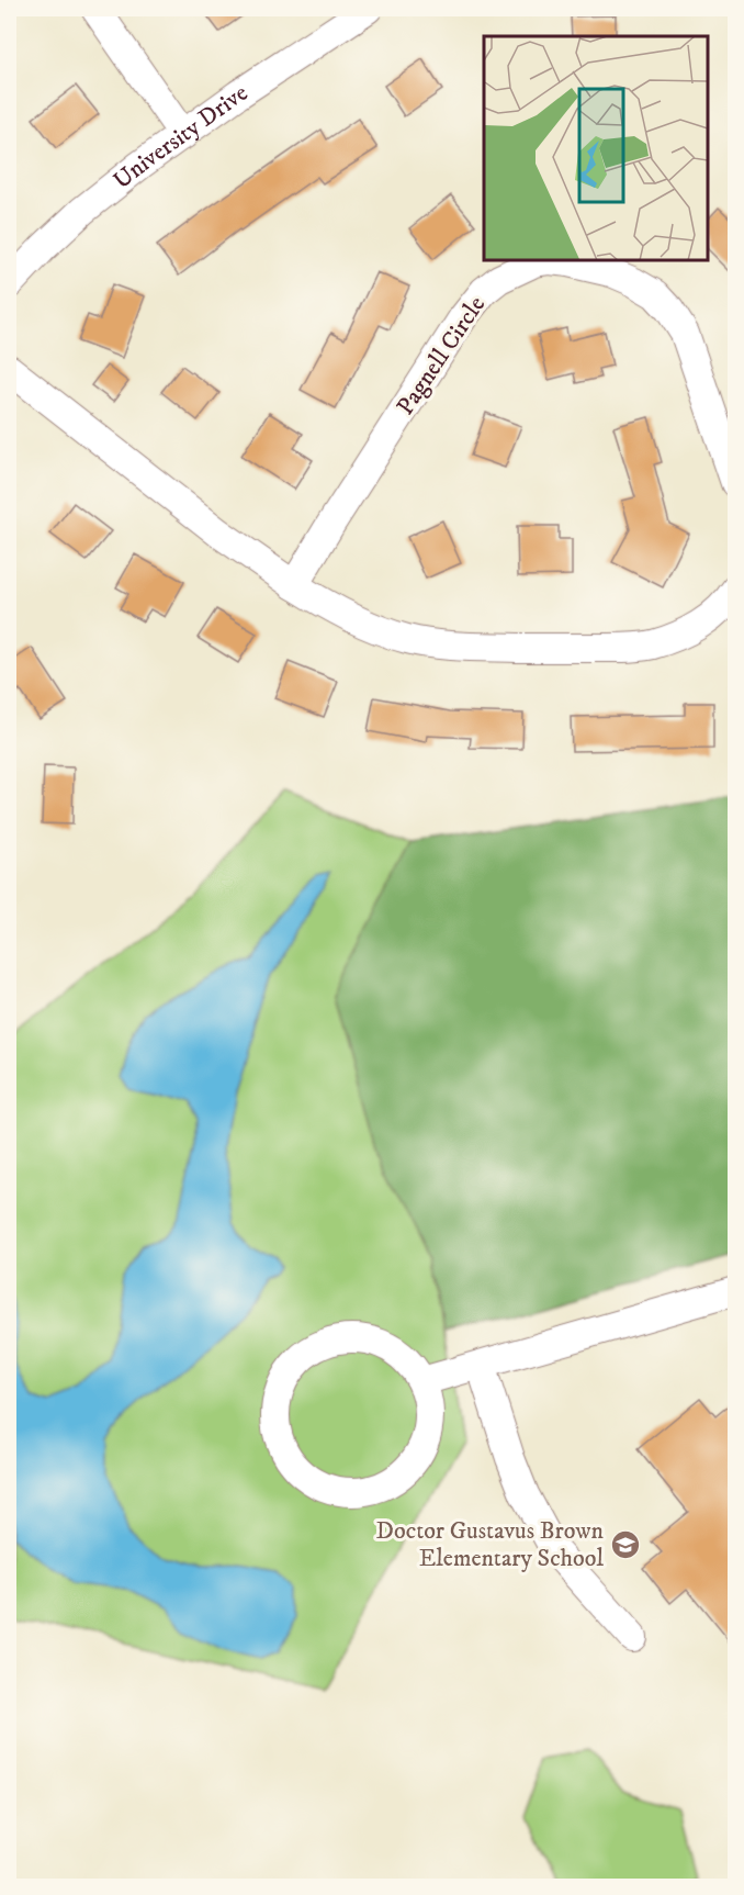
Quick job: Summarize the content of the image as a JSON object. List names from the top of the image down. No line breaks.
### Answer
{"streets":{"street":["University Drive","Pagnell Circle"]},"places":{"school or university":["Doctor Gustavus Brown Elementary School"]}}
